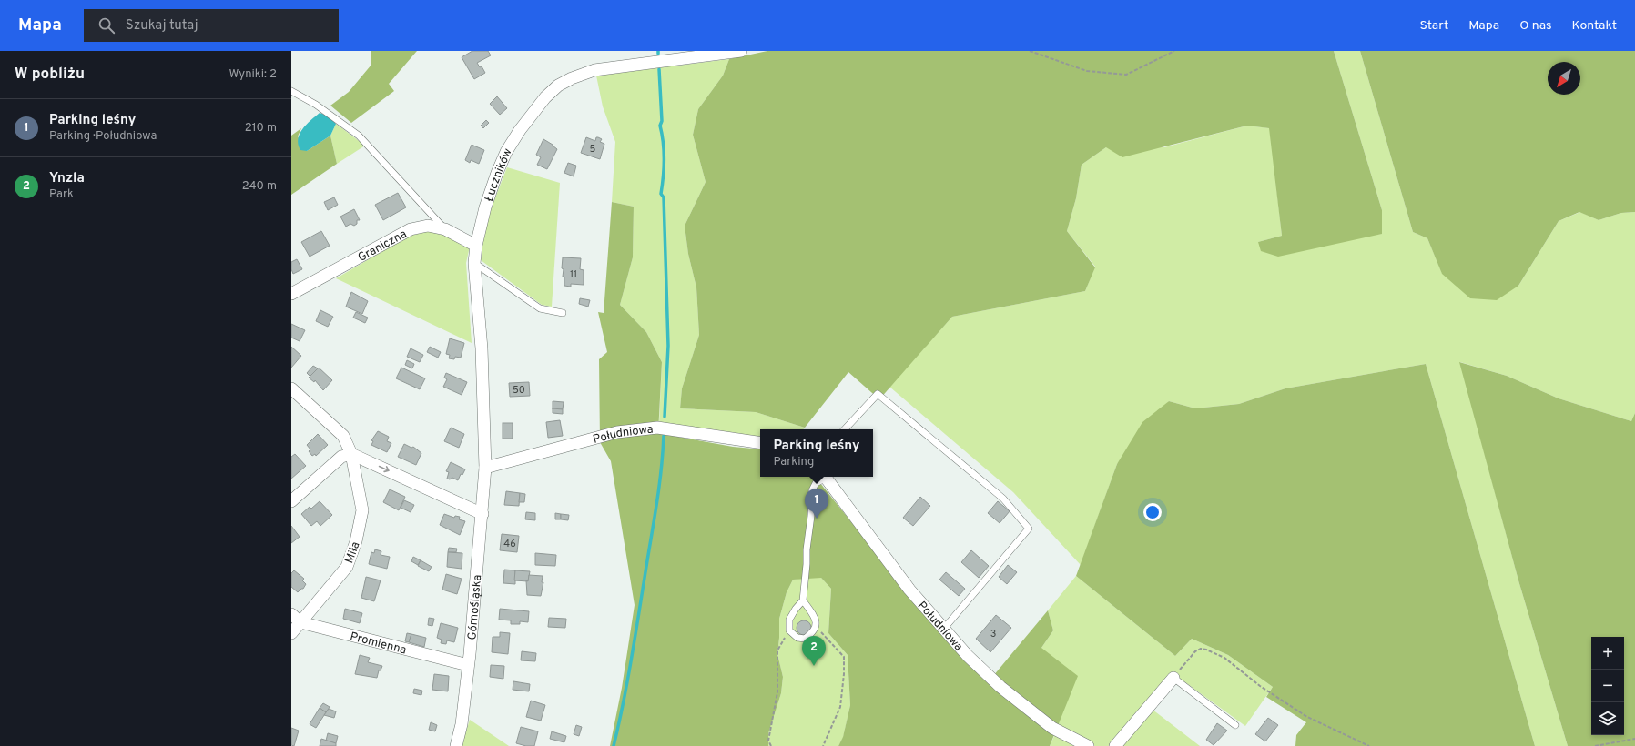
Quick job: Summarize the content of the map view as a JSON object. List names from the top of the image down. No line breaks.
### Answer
{"streets":{"street":["Łuczników","Graniczna","Południowa","Miła","Górnośląska","Promienna"]},"crossings":[["Łuczników","Graniczna"],["Łuczników","Południowa"],["Łuczników","Górnośląska"],["Południowa","Górnośląska"],["Miła","Promienna"],["Górnośląska","Promienna"]],"house_numbers":["5","11","50","46","3"],"north":"bottom left","page":{"header":"Mapa","search":"Szukaj tutaj","nav":["Start","Mapa","O nas","Kontakt"],"heading":["W pobliżu","Wyniki: 2"],"list":[{"mark":"1","name":"Parking leśny","note":"Parking · Południowa","value":"210 m"},{"mark":"2","name":"Ynzla","note":"Park","value":"240 m"}],"popup":["Parking leśny","Parking"],"pins":["1","2"],"map_buttons":["+","−"]}}
